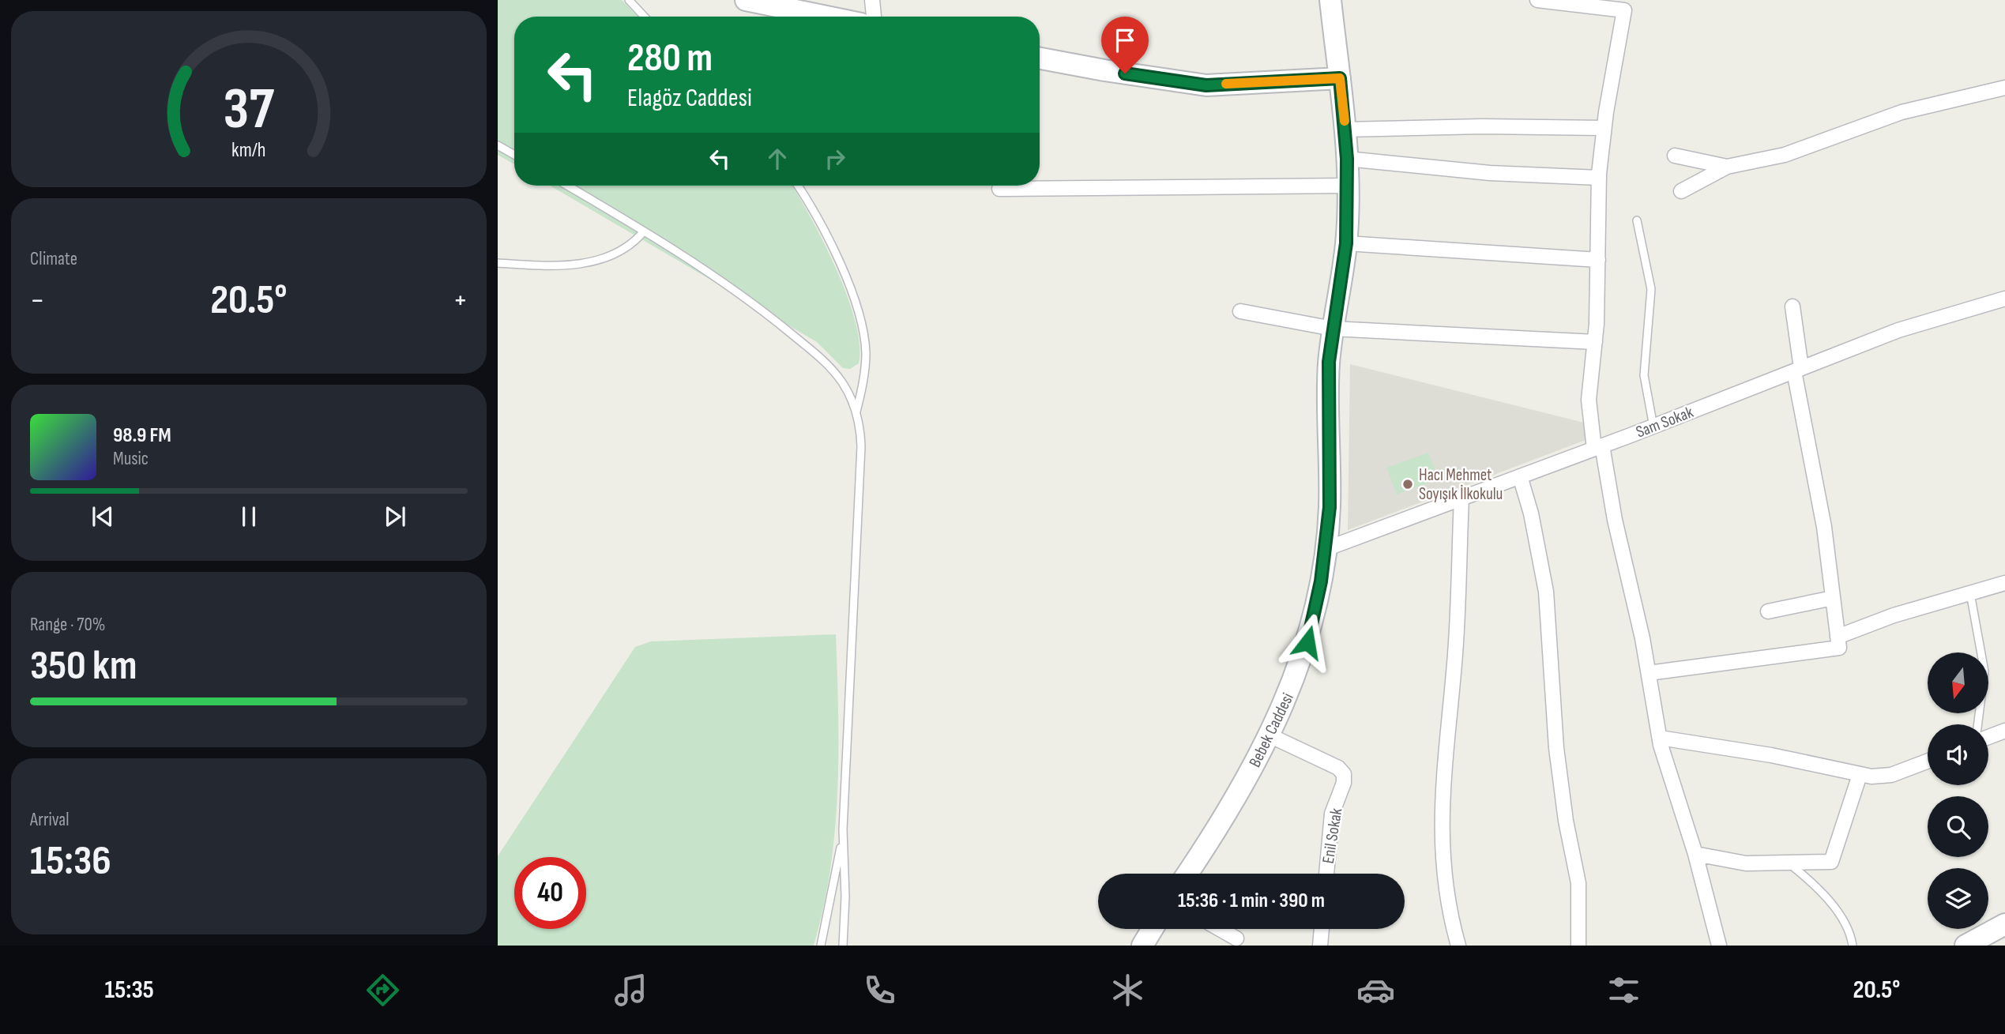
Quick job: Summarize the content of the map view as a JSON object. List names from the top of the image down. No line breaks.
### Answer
{"streets":{"street":["Sam Sokak","Bebek Caddesi","Enil Sokak"]},"crossings":[["Sam Sokak","Bebek Caddesi"],["Bebek Caddesi","Enil Sokak"]],"places":["Hacı Mehmet Soyışık İlkokulu"],"north":"bottom","page":{"turn":["280 m","Elagöz Caddesi"],"tile":["Climate",["Range · 70%","350 km"],["Arrival","15:36"]],"heat":["−","20.5°","+"],"song":["98.9 FM","Music"],"limit":"40","trip":"15:36 · 1 min · 390 m","tabs":["15:35","20.5°"],"gauge":["37","km/h"]}}
